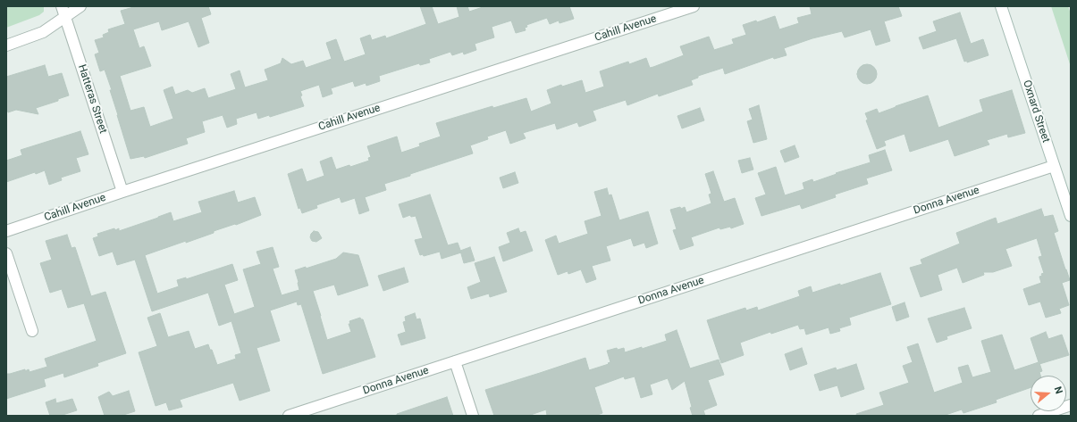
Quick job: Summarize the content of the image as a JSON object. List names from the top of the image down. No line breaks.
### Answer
{"streets":{"street":["Cahill Avenue","Hatteras Street","Oxnard Street","Donna Avenue"]},"crossings":[["Cahill Avenue","Hatteras Street"],["Oxnard Street","Donna Avenue"]],"north":"right"}
